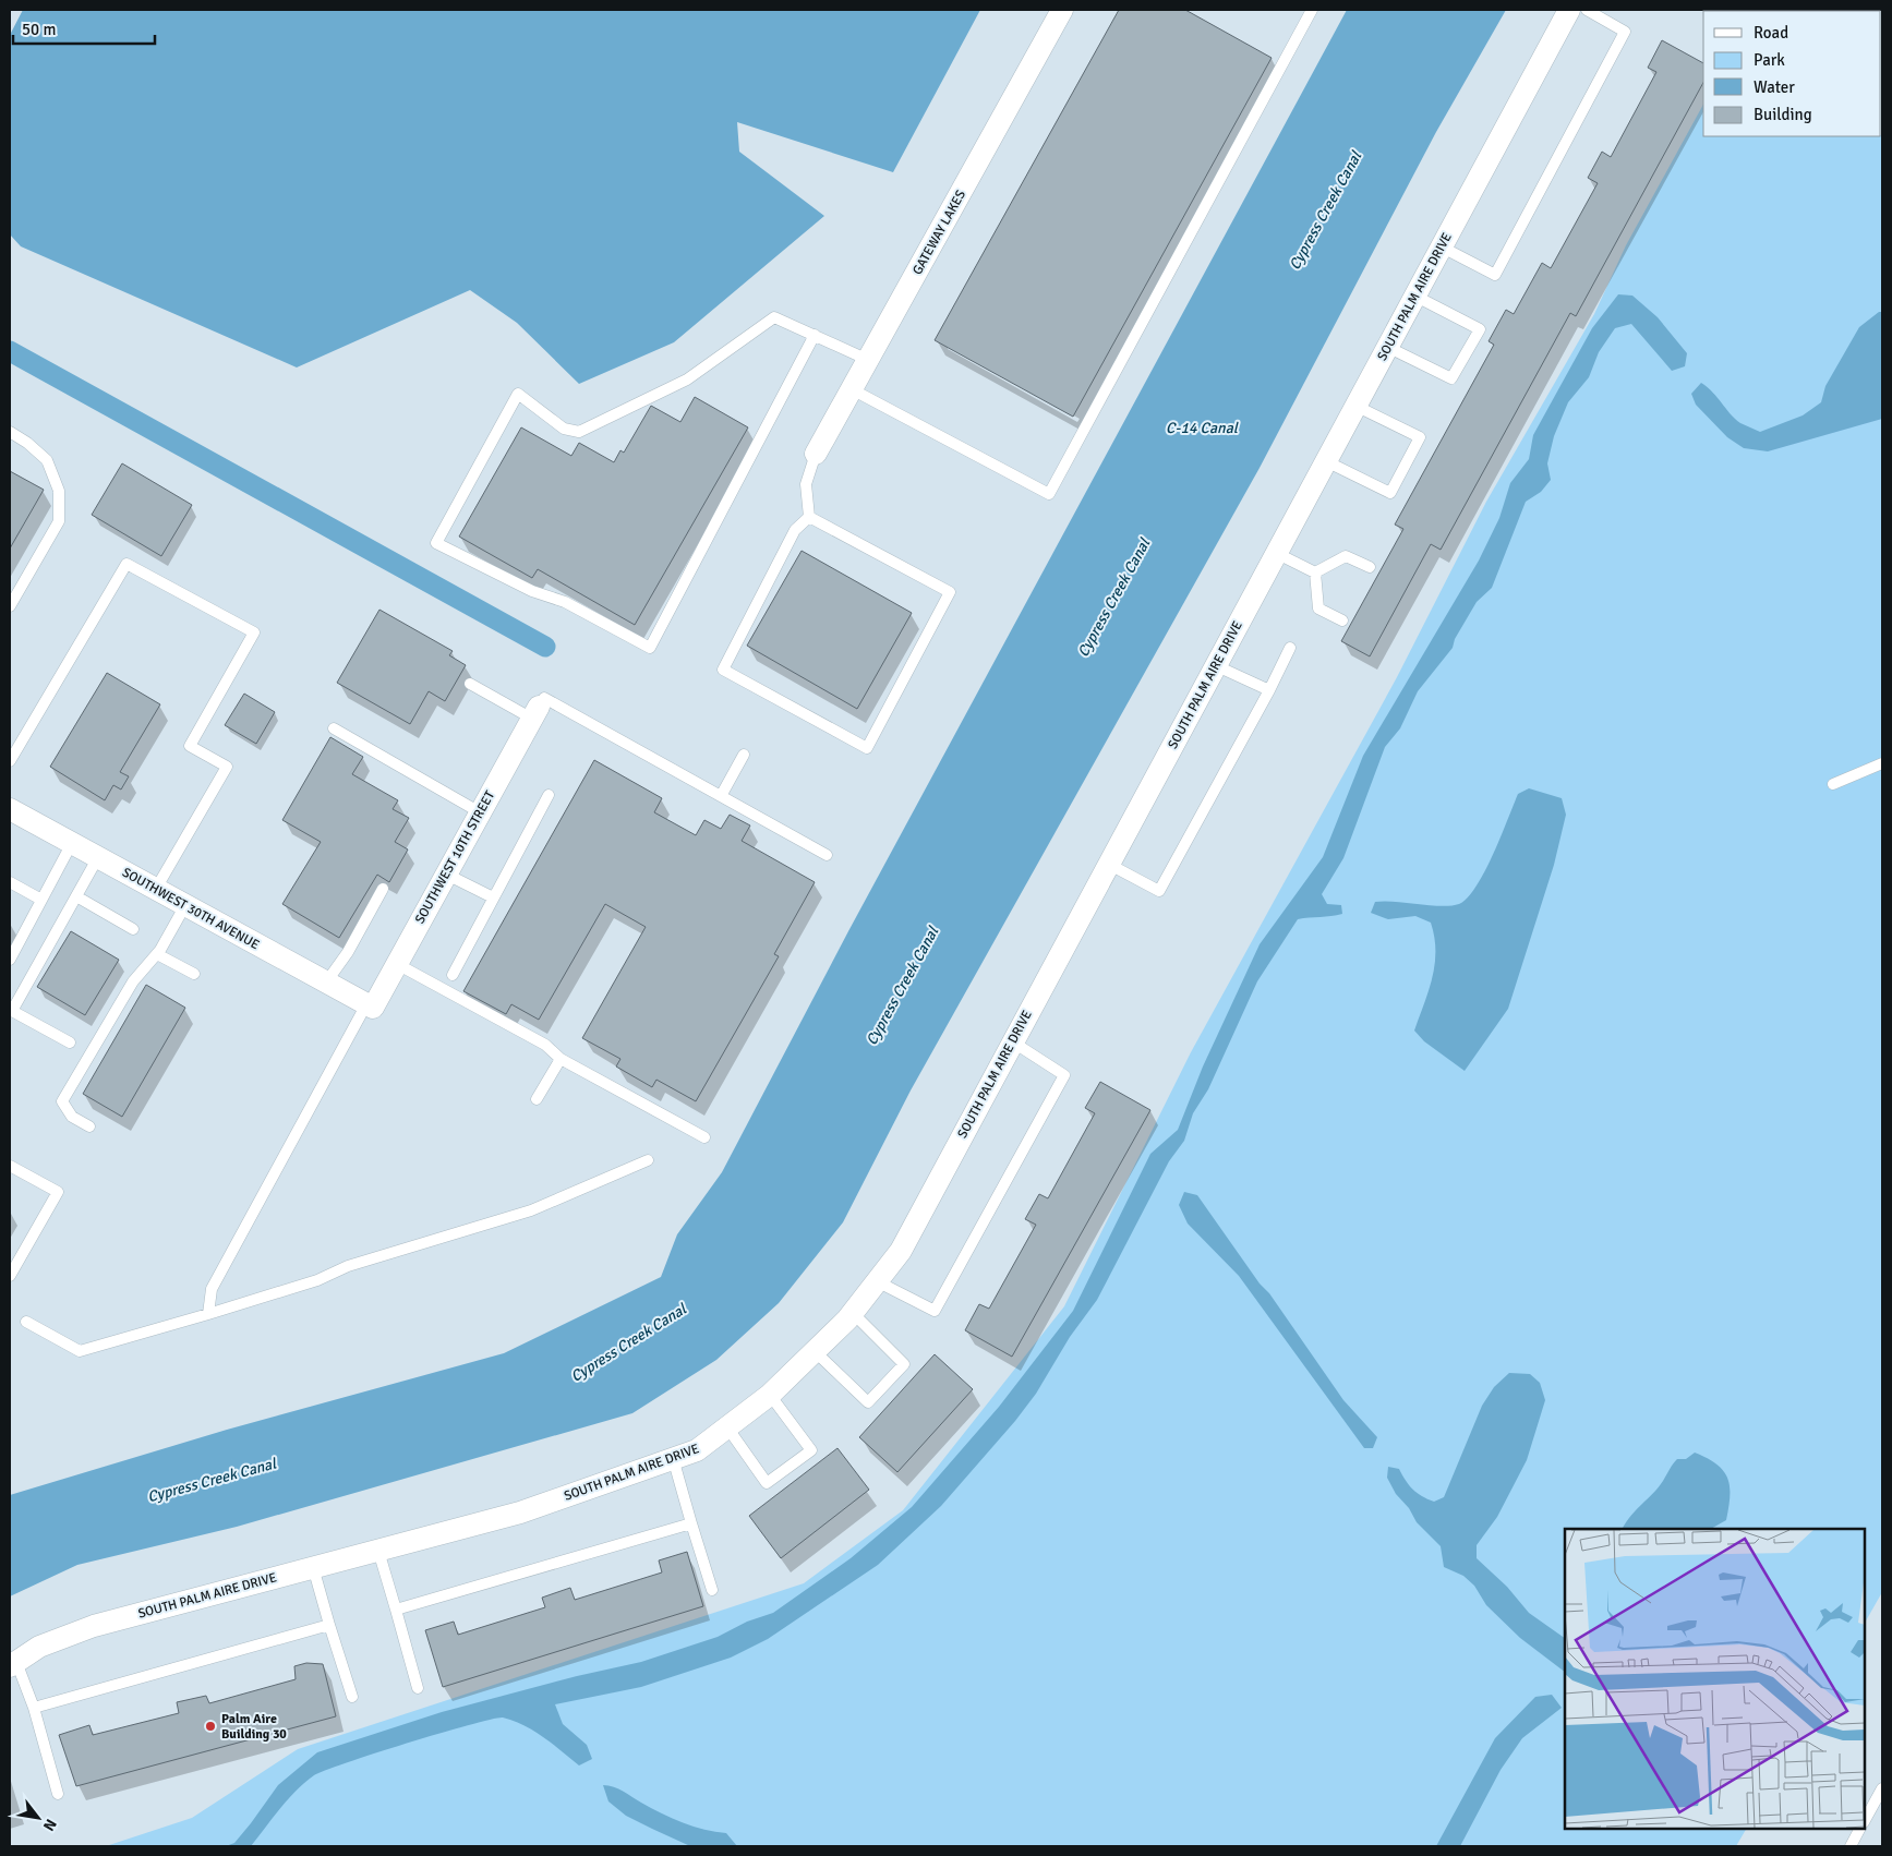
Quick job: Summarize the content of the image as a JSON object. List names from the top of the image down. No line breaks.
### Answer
{"streets":{"street":["GATEWAY LAKES","SOUTH PALM AIRE DRIVE","SOUTHWEST 10TH STREET","SOUTHWEST 30TH AVENUE"]},"crossings":[["SOUTHWEST 10TH STREET","SOUTHWEST 30TH AVENUE"]],"water":["Cypress Creek Canal","C-14 Canal"],"places":["Palm Aire Building 30"],"legend":["Road","Park","Water","Building"],"scale_bar":"50 m","north":"bottom right"}
